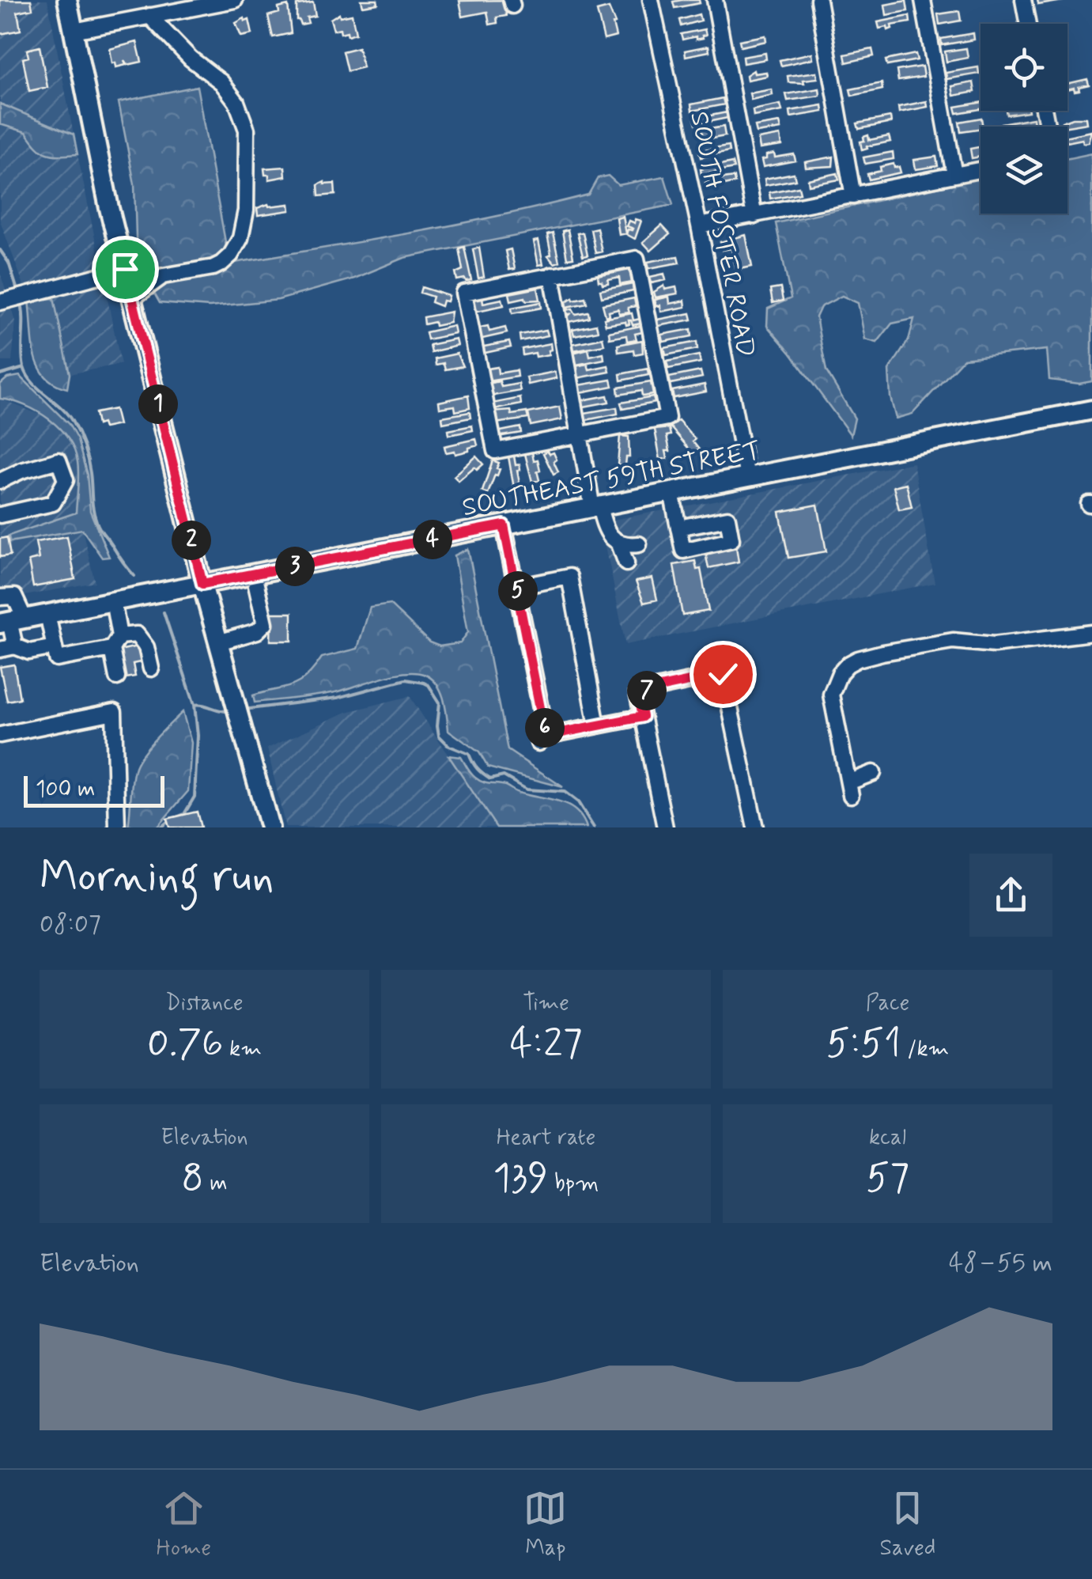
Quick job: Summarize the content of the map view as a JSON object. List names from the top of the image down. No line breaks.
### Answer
{"streets":{"main road":["SOUTHEAST 59TH STREET"],"street":["SOUTH FOSTER ROAD"]},"crossings":[["SOUTH FOSTER ROAD","SOUTHEAST 59TH STREET"]],"scale_bar":"100 m","page":{"pins":["1","4","2","3","5","7","6"],"scale":"100 m","heading":["Morning run","08:07"],"stats":[["Distance","0.76 km"],["Time","4:27"],["Pace","5:51 /km"],["Elevation","8 m"],["Heart rate","139 bpm"],["kcal","57"]],"chart":["Elevation","48–55 m"],"tabs":["Home","Map","Saved"]}}
